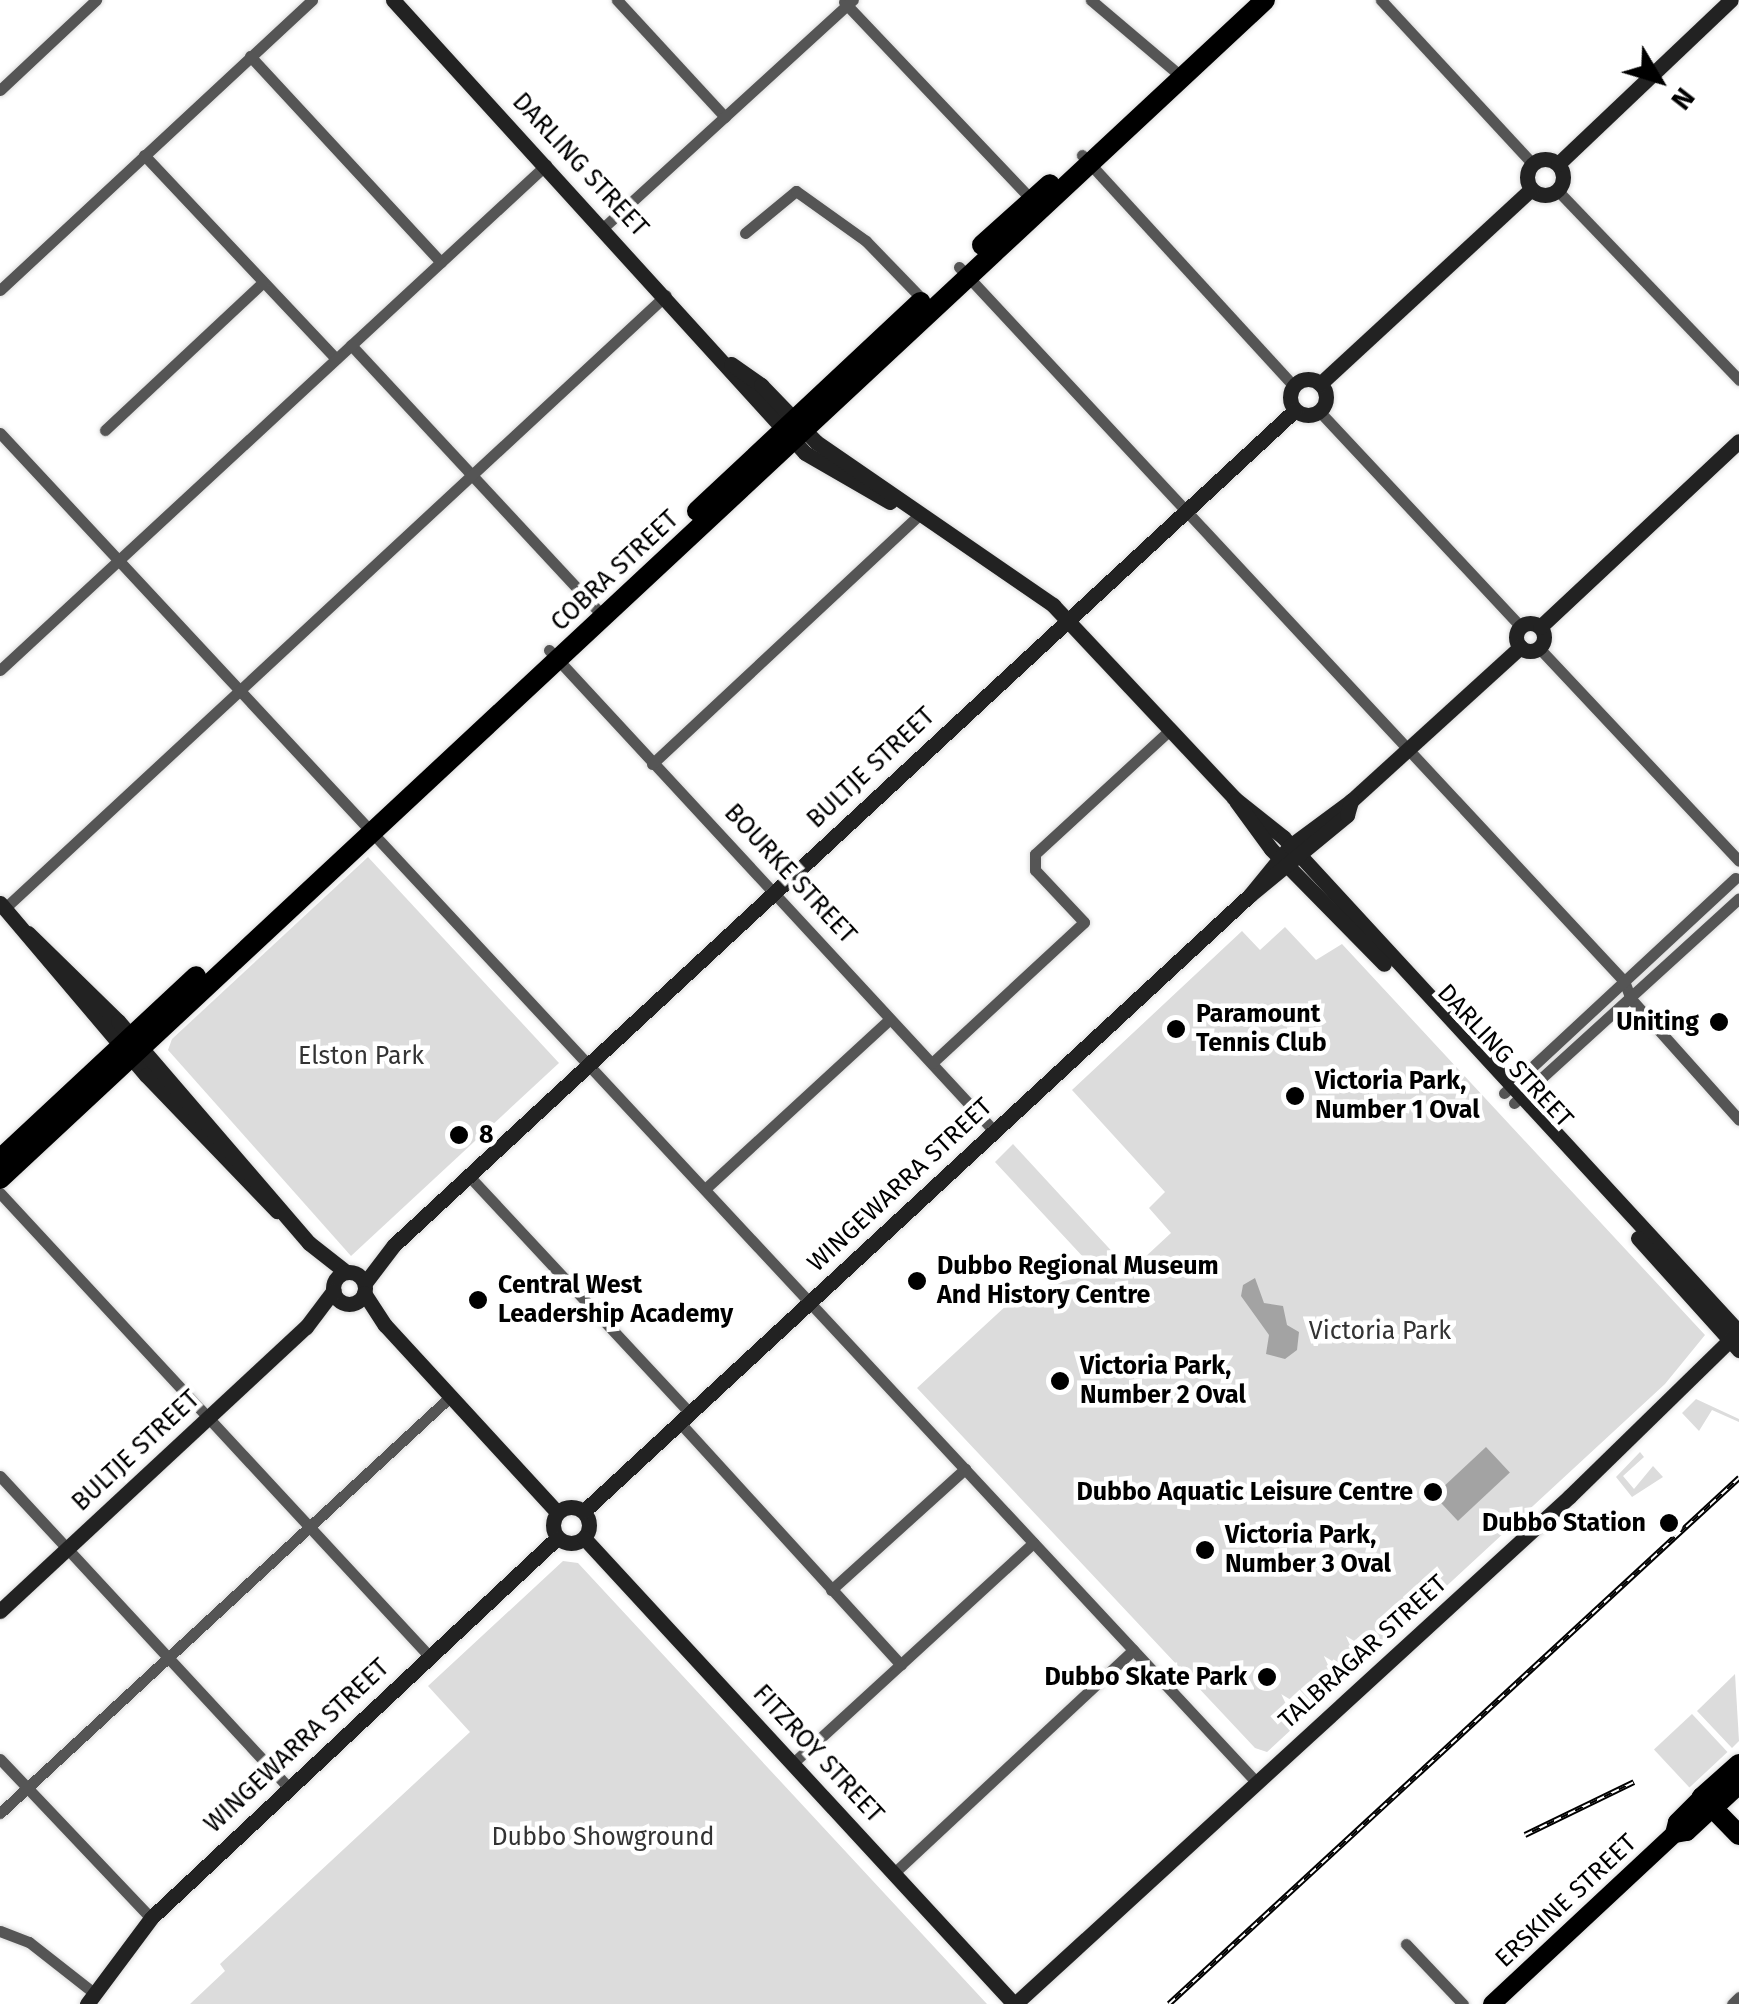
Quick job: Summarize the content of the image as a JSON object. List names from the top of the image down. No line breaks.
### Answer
{"streets":{"highway":["COBRA STREET","ERSKINE STREET"],"street":["DARLING STREET","BULTJE STREET","BOURKE STREET","WINGEWARRA STREET","TALBRAGAR STREET","FITZROY STREET"]},"crossings":[["DARLING STREET","COBRA STREET"],["DARLING STREET","BULTJE STREET"],["DARLING STREET","WINGEWARRA STREET"],["DARLING STREET","TALBRAGAR STREET"],["COBRA STREET","BOURKE STREET"],["BULTJE STREET","BOURKE STREET"],["BOURKE STREET","WINGEWARRA STREET"],["WINGEWARRA STREET","FITZROY STREET"],["TALBRAGAR STREET","FITZROY STREET"]],"parks":["Elston Park","Victoria Park","Dubbo Showground"],"places":["Uniting","Paramount Tennis Club","Victoria Park, Number 1 Oval","8","Dubbo Regional Museum And History Centre","Central West Leadership Academy","Victoria Park, Number 2 Oval","Dubbo Aquatic Leisure Centre","Dubbo Station","Victoria Park, Number 3 Oval","Dubbo Skate Park"],"north":"bottom right"}
